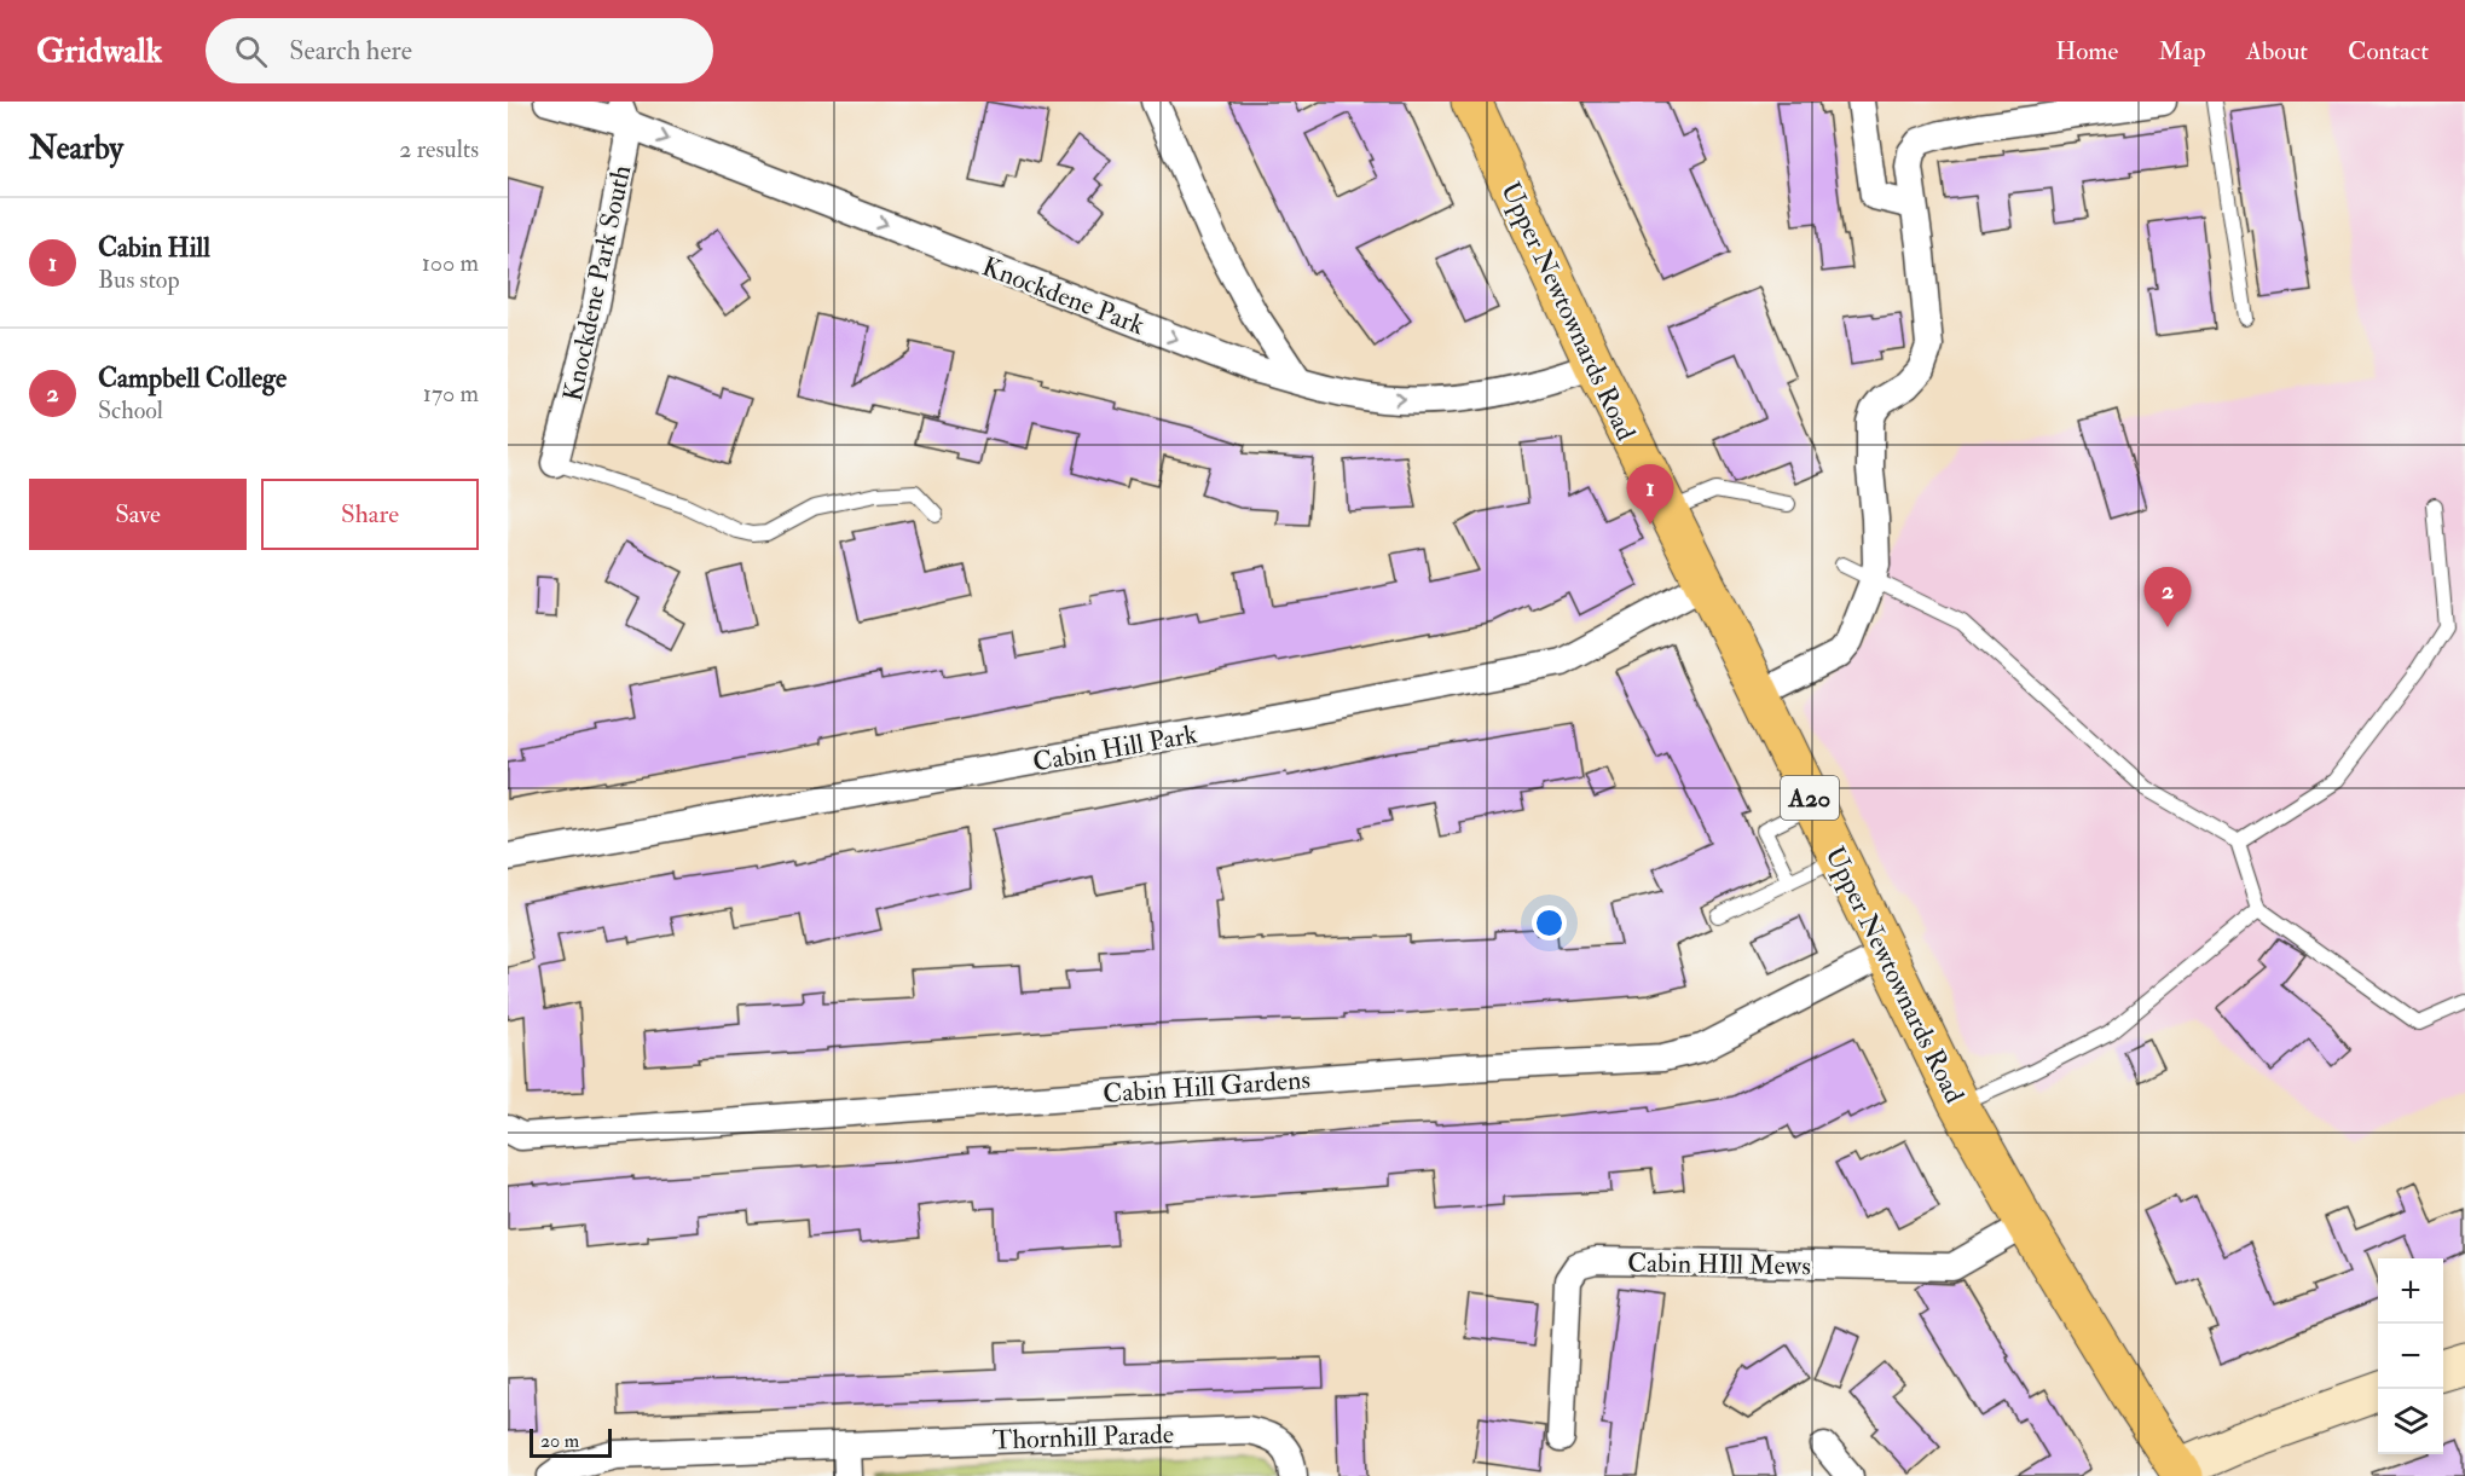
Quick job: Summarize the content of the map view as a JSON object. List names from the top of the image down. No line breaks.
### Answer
{"streets":{"highway":["Upper Newtownards Road","A20"],"street":["Knockdene Park South","Knockdene Park","Cabin Hill Park","Cabin Hill Gardens","Cabin HIll Mews","Thornhill Parade"]},"crossings":[["Knockdene Park South","Knockdene Park"],["Knockdene Park","Upper Newtownards Road"],["Upper Newtownards Road","Cabin Hill Park"],["Upper Newtownards Road","Cabin Hill Gardens"],["Upper Newtownards Road","Cabin HIll Mews"]],"one_way":["Knockdene Park"],"scale_bar":"20 m","page":{"header":"Gridwalk","search":"Search here","nav":["Home","Map","About","Contact"],"heading":["Nearby","2 results"],"list":[{"mark":"1","name":"Cabin Hill","note":"Bus stop","value":"100 m"},{"mark":"2","name":"Campbell College","note":"School","value":"170 m"}],"buttons":["Save","Share"],"pins":["1","2"],"map_buttons":["+","−"],"scale":"20 m"}}
